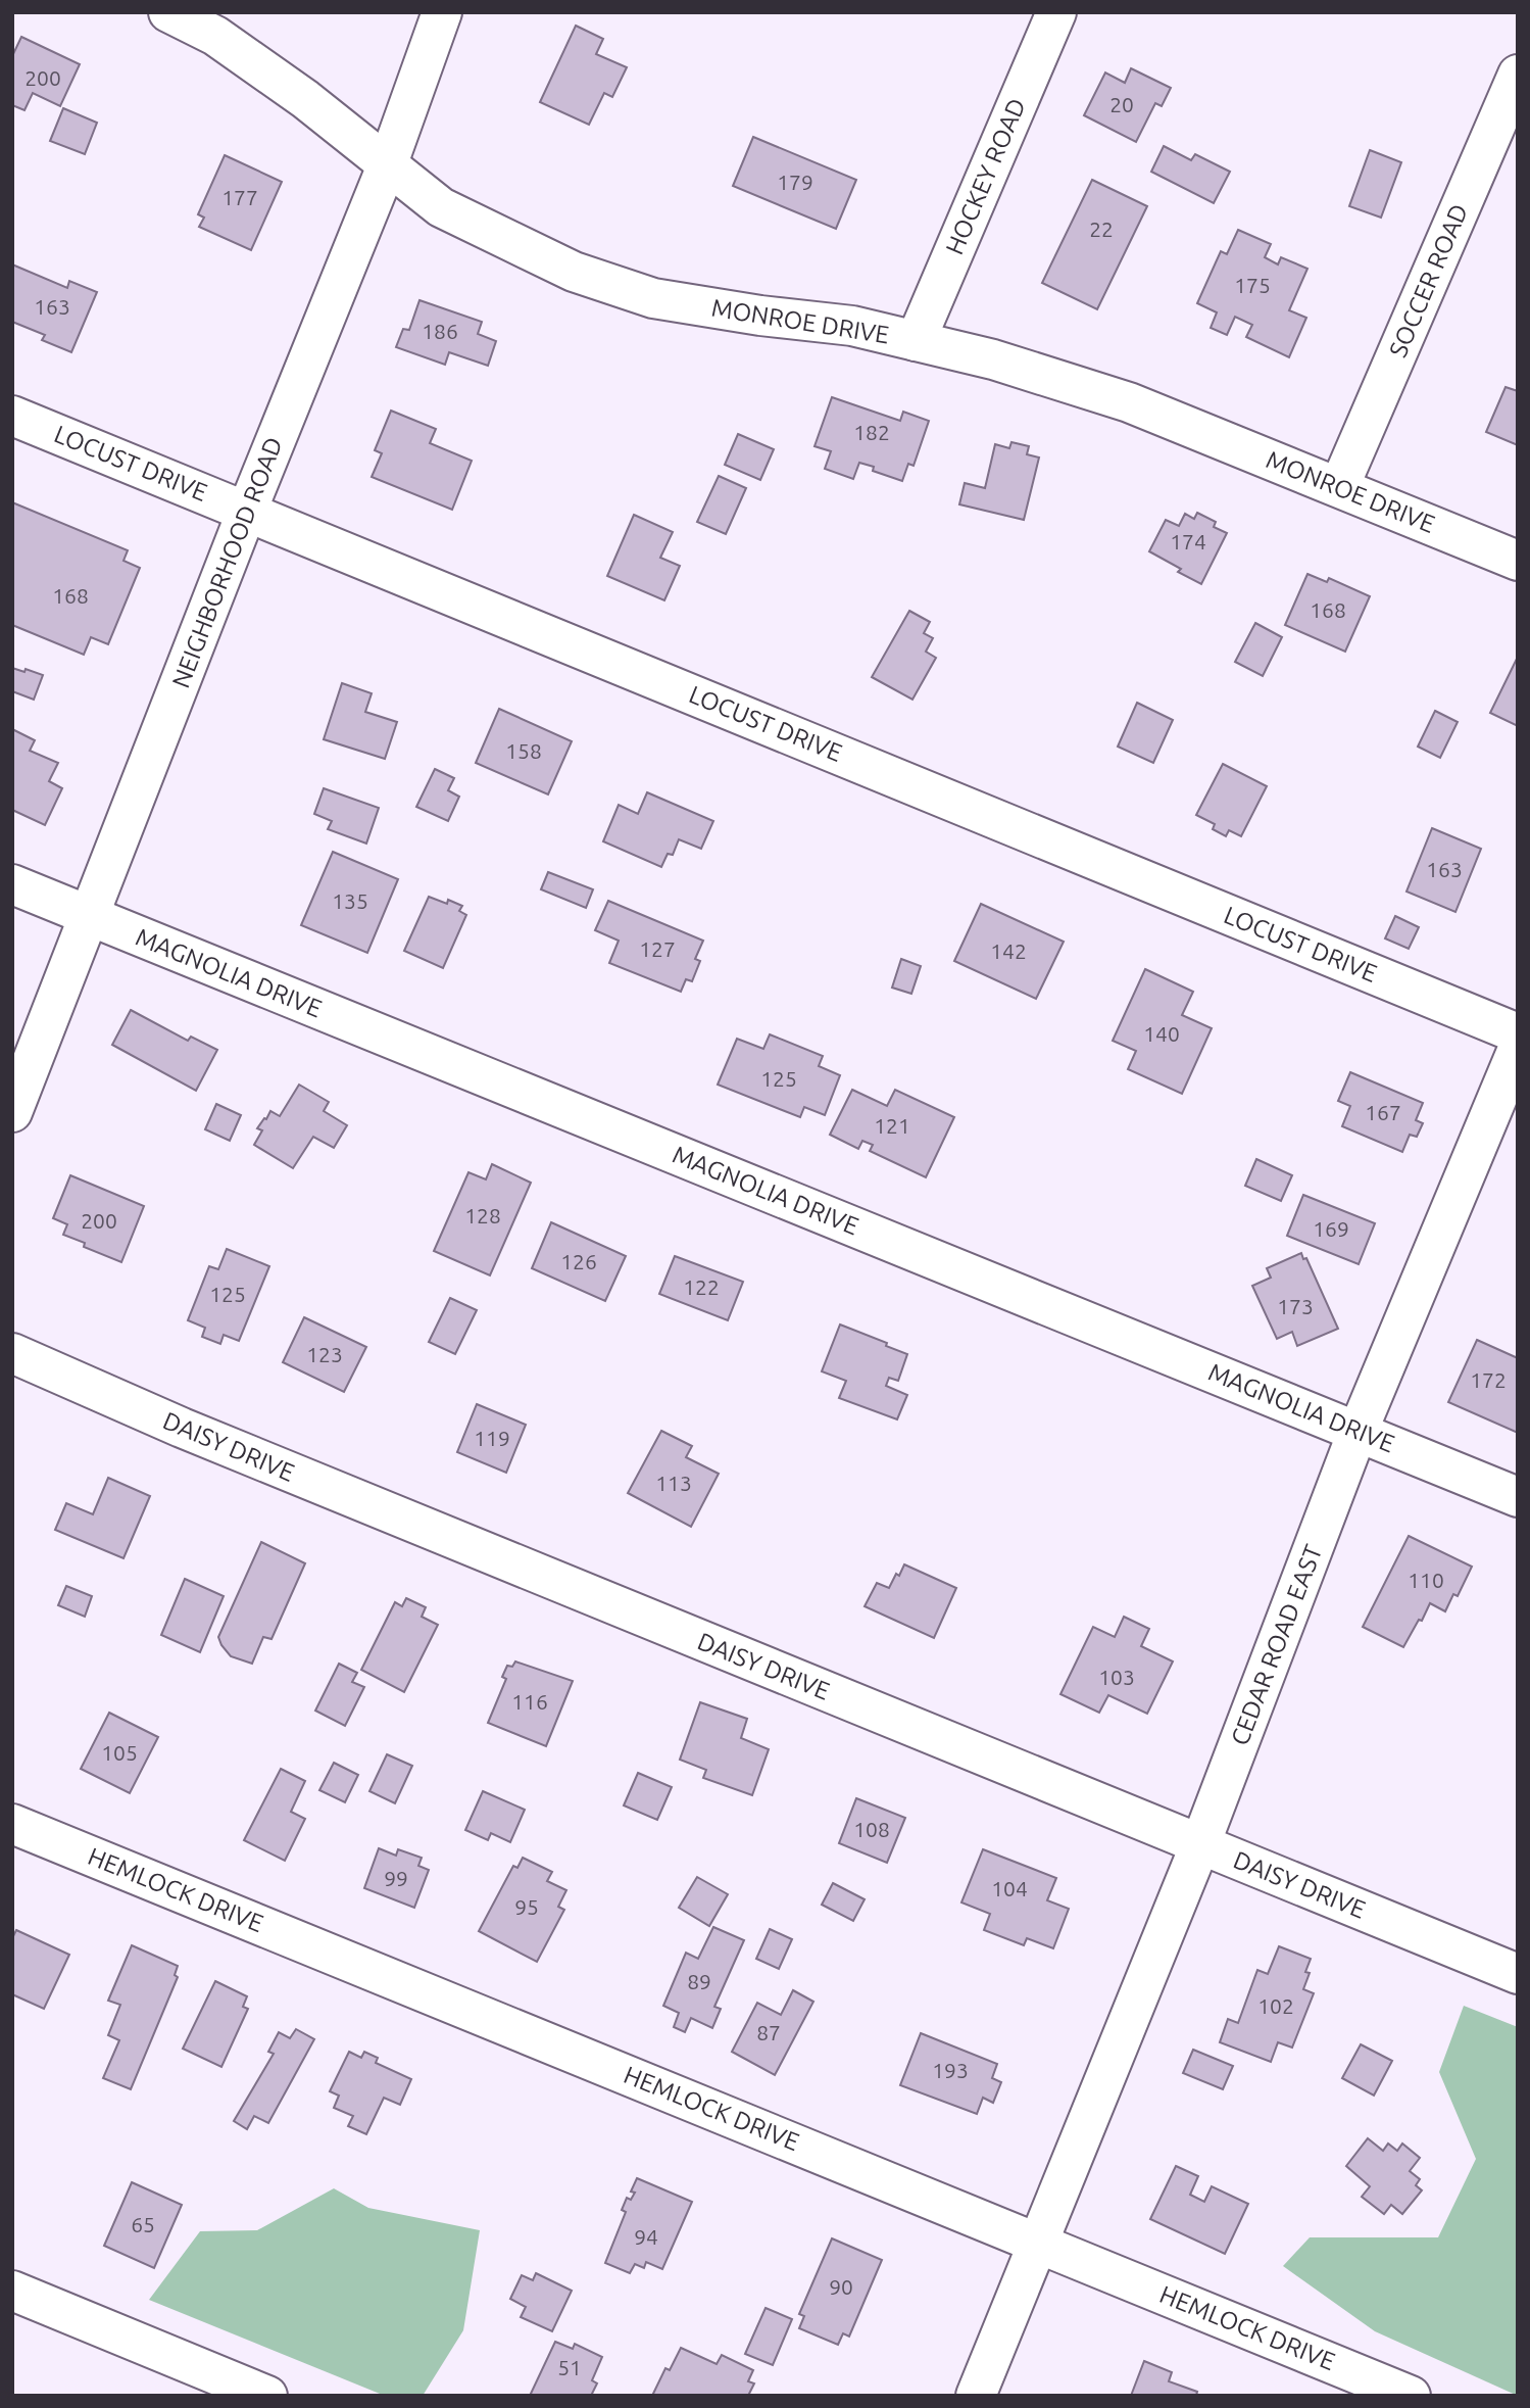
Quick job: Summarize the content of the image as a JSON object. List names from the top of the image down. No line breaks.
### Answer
{"streets":{"street":["HOCKEY ROAD","SOCCER ROAD","MONROE DRIVE","LOCUST DRIVE","NEIGHBORHOOD ROAD","MAGNOLIA DRIVE","DAISY DRIVE","CEDAR ROAD EAST","HEMLOCK DRIVE"]},"crossings":[["HOCKEY ROAD","MONROE DRIVE"],["SOCCER ROAD","MONROE DRIVE"],["MONROE DRIVE","NEIGHBORHOOD ROAD"],["LOCUST DRIVE","NEIGHBORHOOD ROAD"],["NEIGHBORHOOD ROAD","MAGNOLIA DRIVE"],["MAGNOLIA DRIVE","CEDAR ROAD EAST"],["DAISY DRIVE","CEDAR ROAD EAST"],["CEDAR ROAD EAST","HEMLOCK DRIVE"]],"house_numbers":["200","20","179","177","22","175","163","186","182","174","168","168","158","163","135","127","142","140","125","167","121","128","200","169","126","122","125","173","123","172","119","113","110","103","116","105","108","99","104","95","89","102","87","193","65","94","90","51"]}
